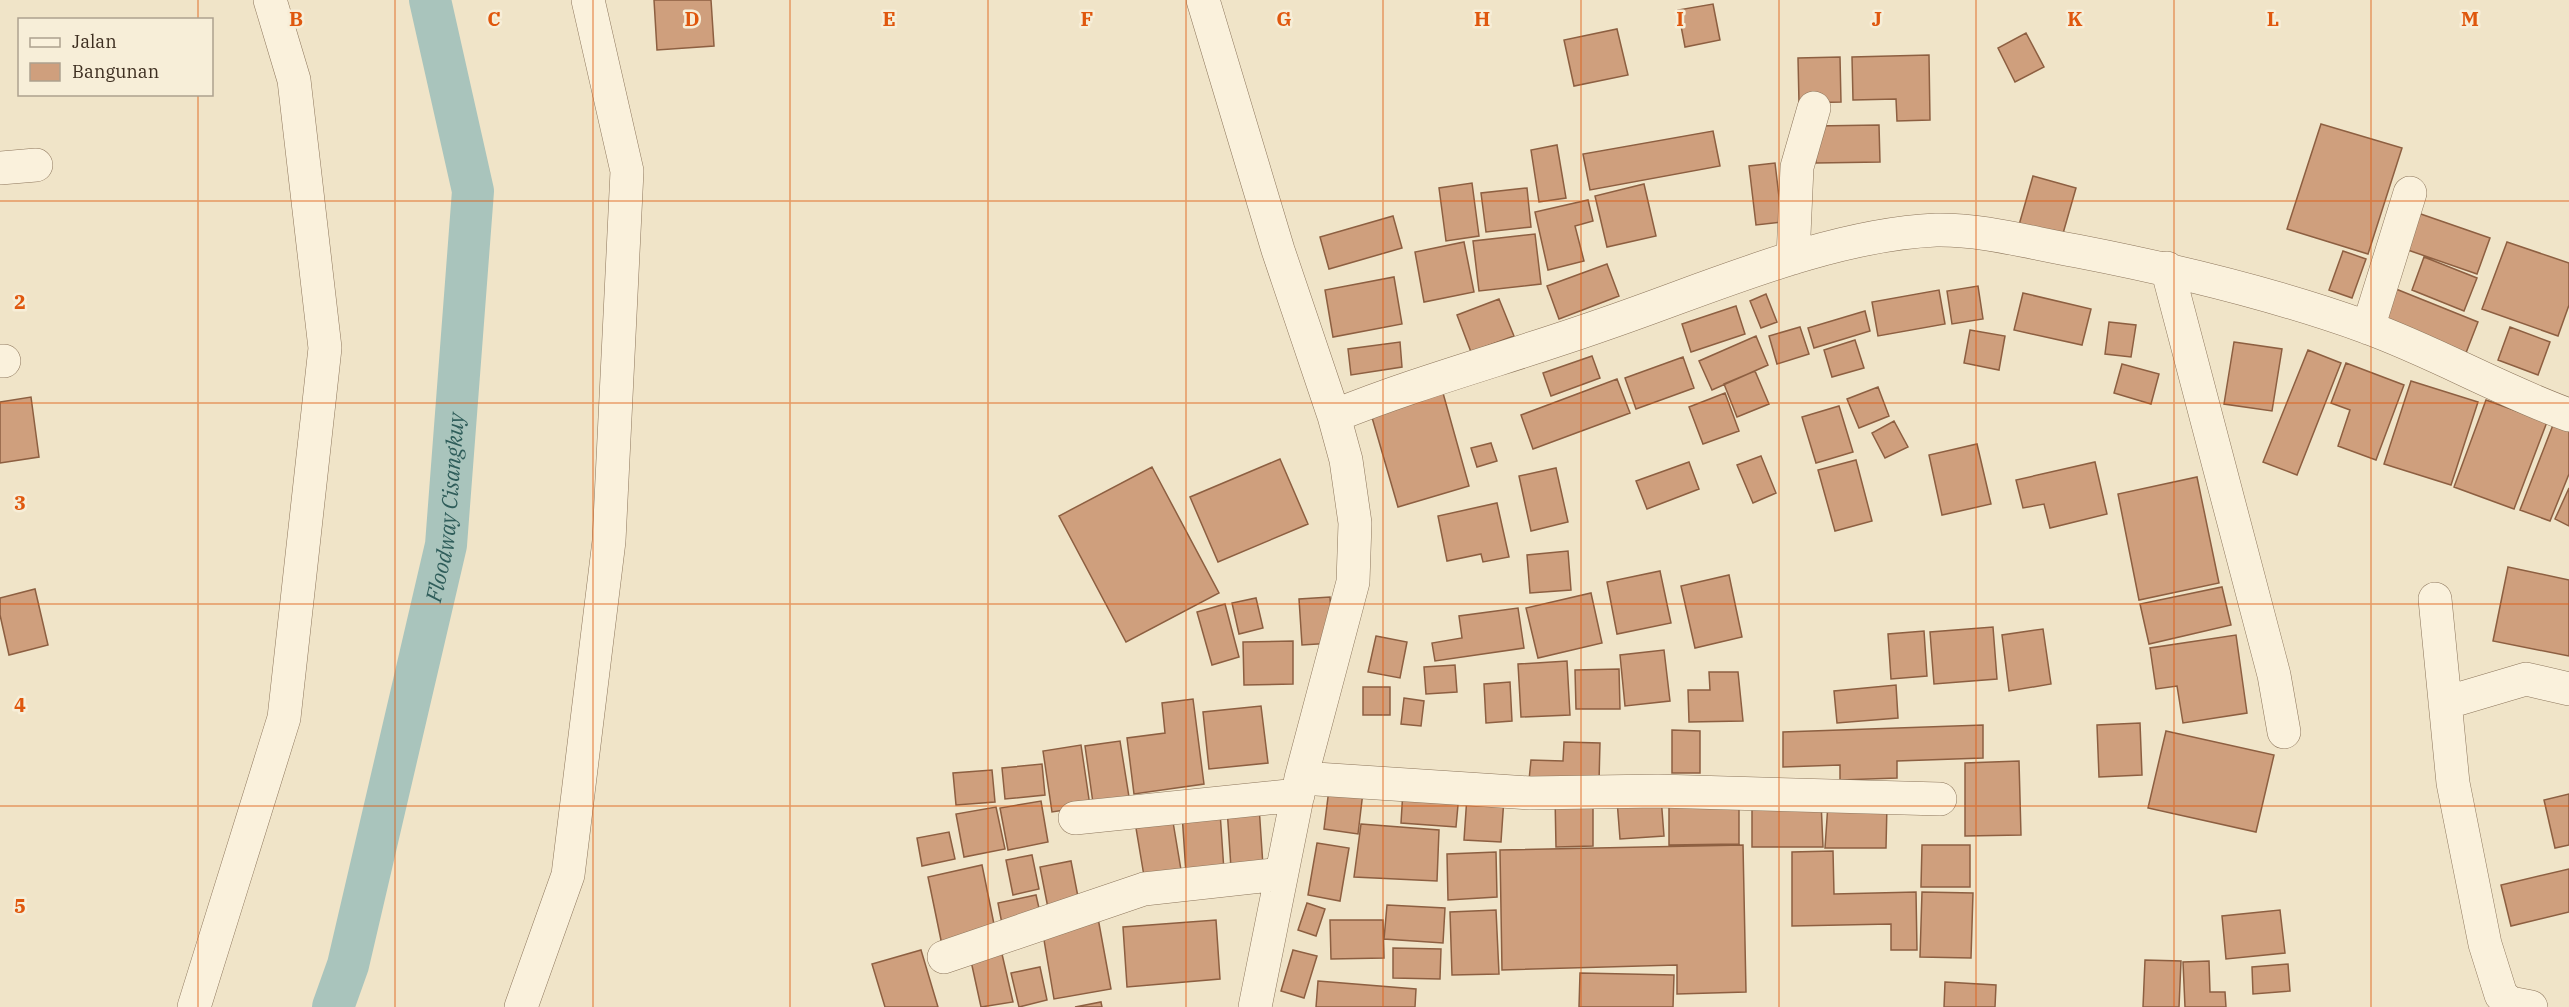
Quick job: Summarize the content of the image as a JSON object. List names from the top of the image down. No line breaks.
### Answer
{"water":["Floodway Cisangkuy"],"legend":["Jalan","Bangunan"],"grid":{"columns":["B","C","D","E","F","G","H","I","J","K","L","M"],"rows":["2","3","4","5"]}}
